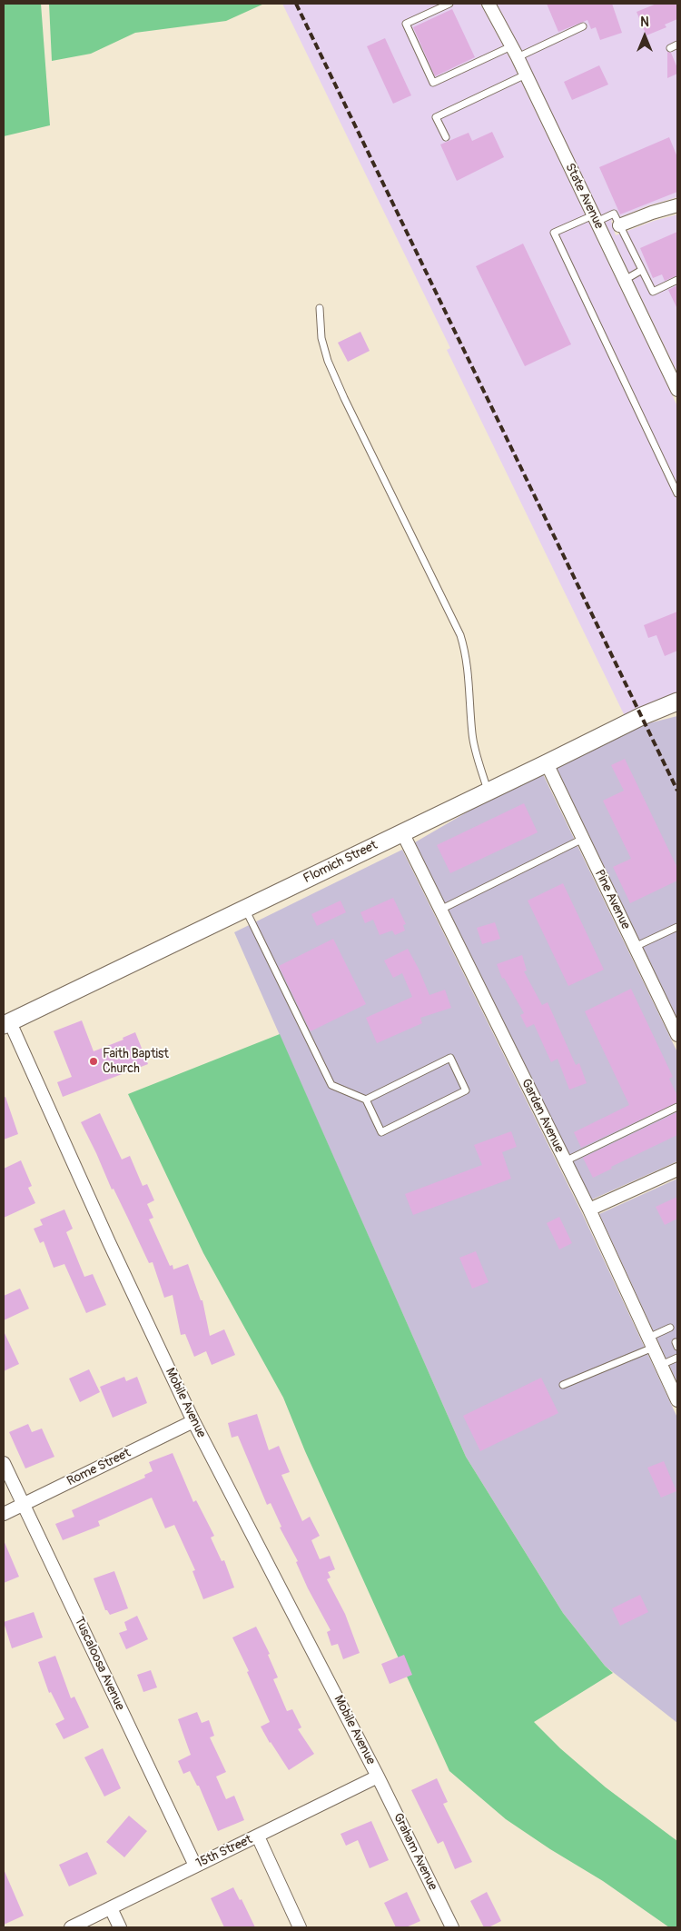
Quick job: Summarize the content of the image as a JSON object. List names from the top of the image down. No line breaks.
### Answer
{"streets":{"street":["State Avenue","Flomich Street","Pine Avenue","Garden Avenue","Mobile Avenue","Rome Street","Tuscaloosa Avenue","15th Street","Graham Avenue"]},"crossings":[["Flomich Street","Pine Avenue"],["Flomich Street","Garden Avenue"],["Flomich Street","Mobile Avenue"],["Mobile Avenue","Rome Street"],["Mobile Avenue","15th Street"],["Mobile Avenue","Graham Avenue"],["Rome Street","Tuscaloosa Avenue"],["Tuscaloosa Avenue","15th Street"],["15th Street","Graham Avenue"]],"places":["Faith Baptist Church"],"north":"top"}
